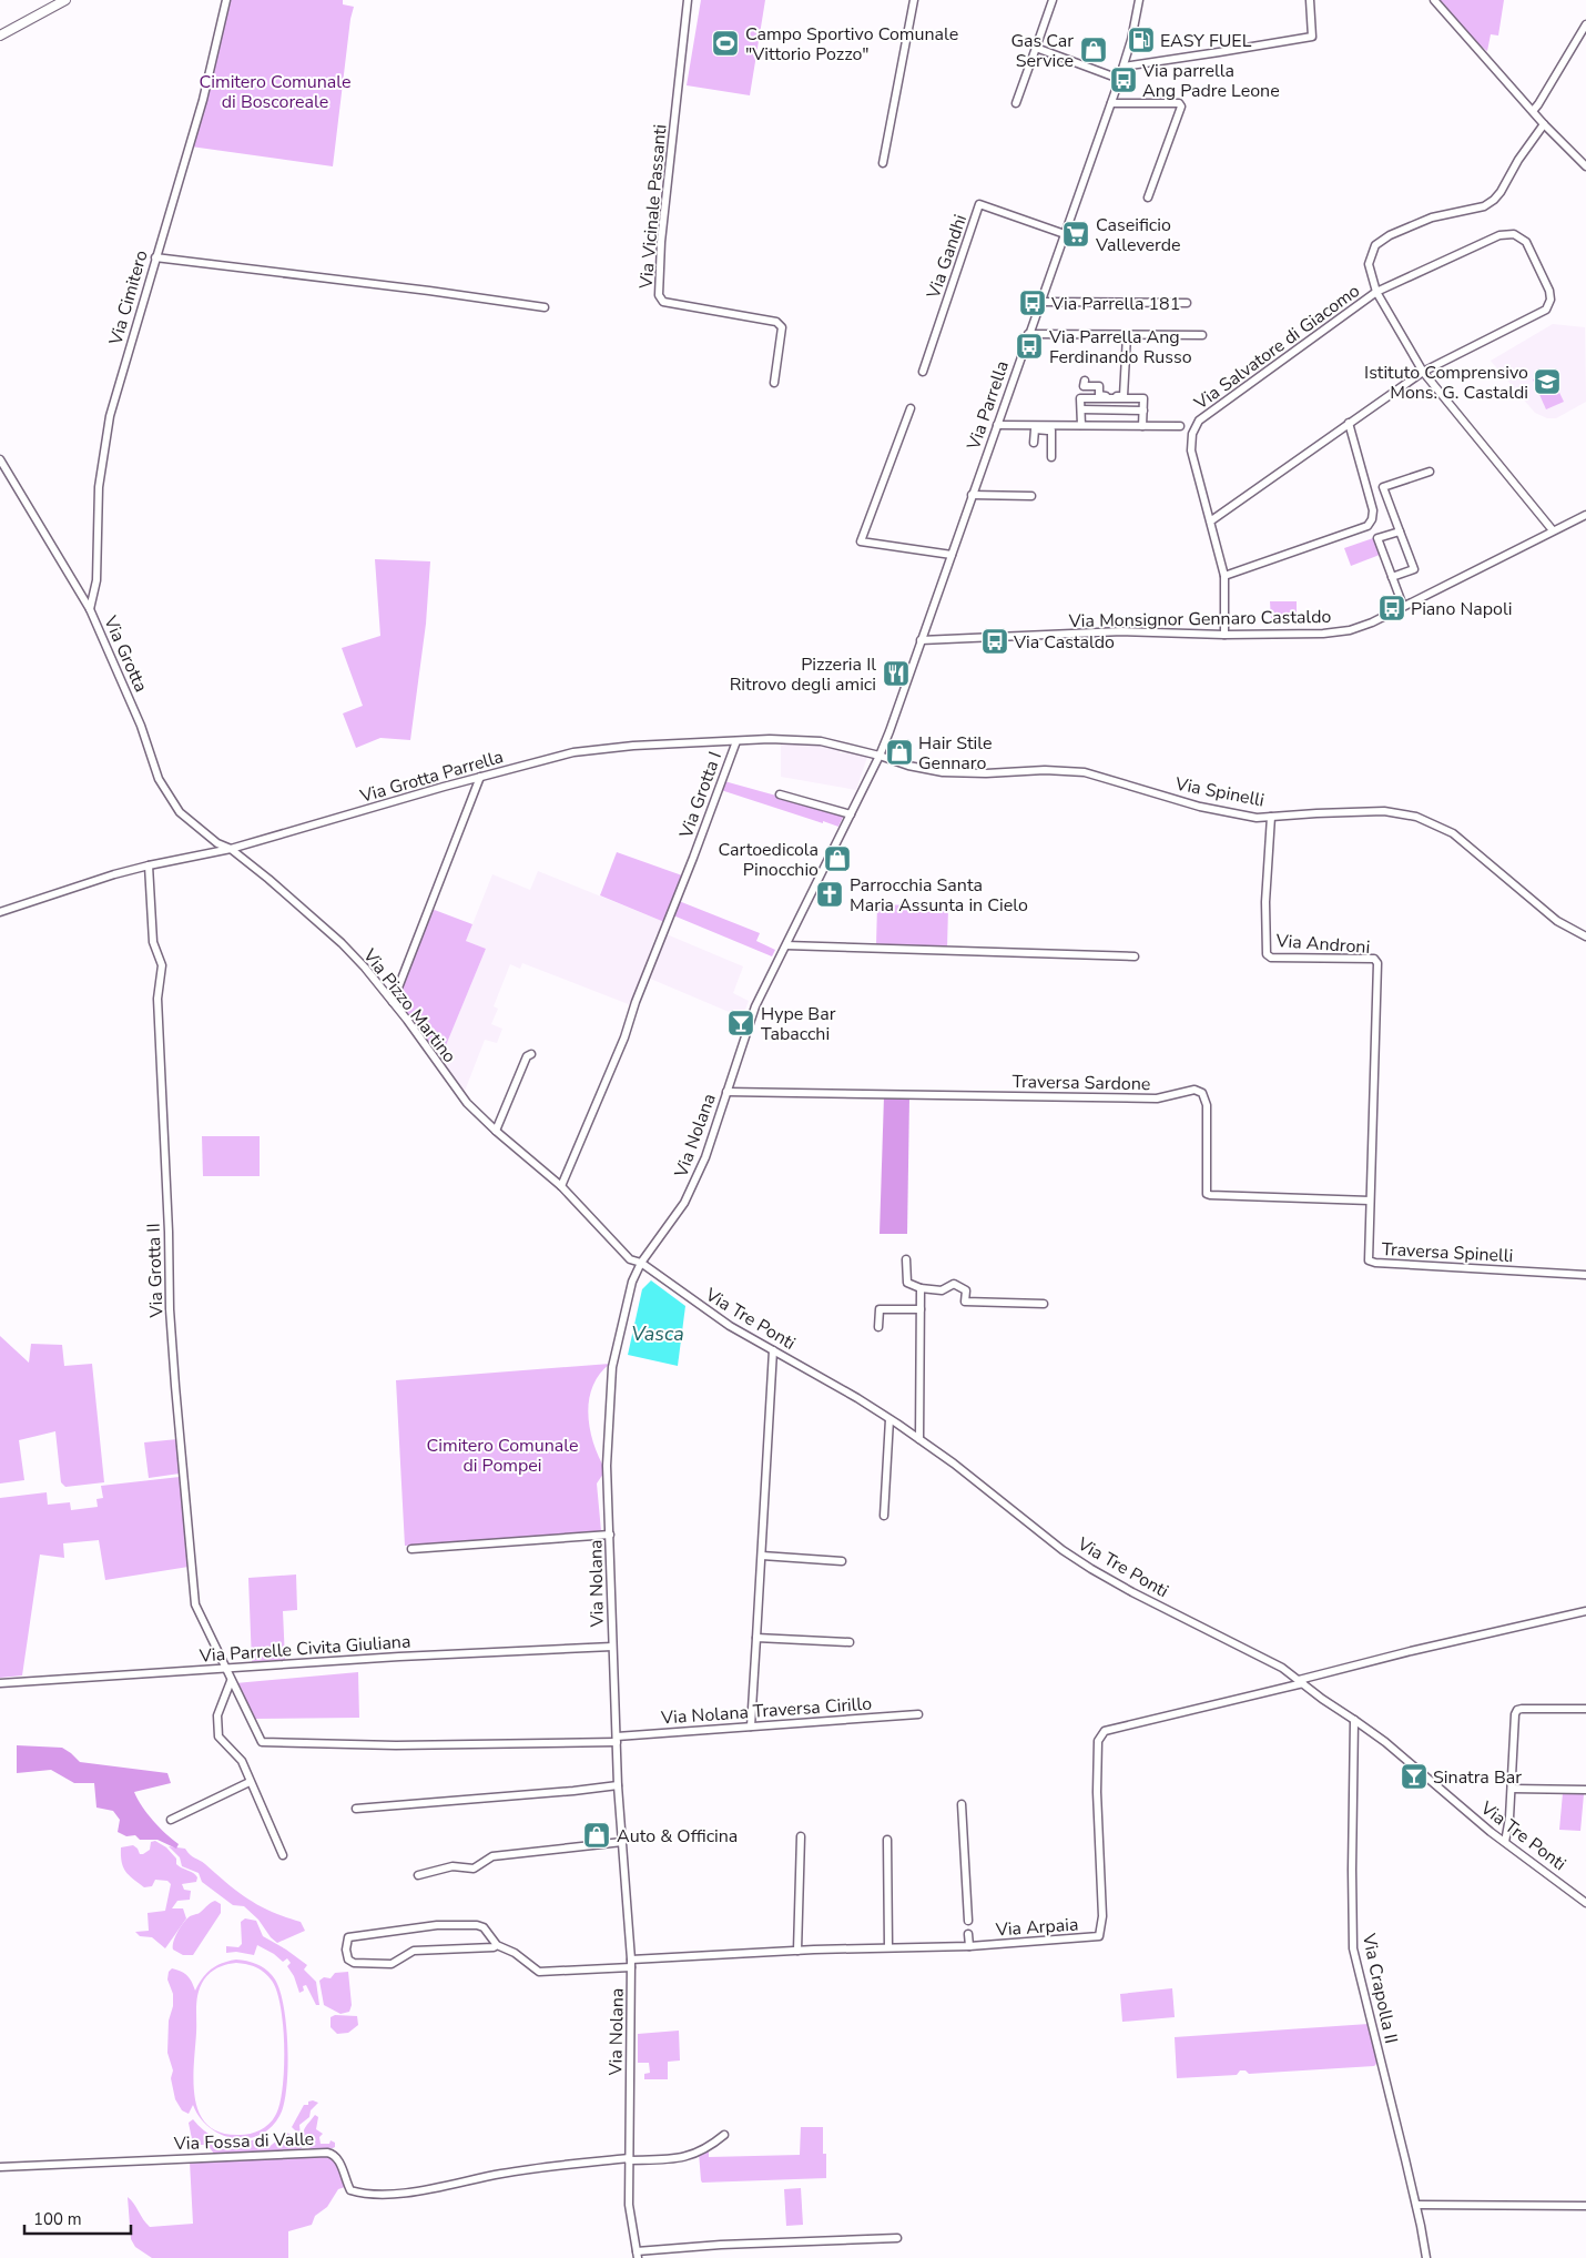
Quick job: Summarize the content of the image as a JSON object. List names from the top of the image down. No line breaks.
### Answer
{"streets":{"street":["Via Vicinale Passanti","Via Gandhi","Via Cimitero","Via Salvatore di Giacomo","Via Parrella","Via Monsignor Gennaro Castaldo","Via Grotta","Via Grotta Parrella","Via Spinelli","Via Grotta I","Via Androni","Via Pizzo Martino","Traversa Sardone","Via Nolana","Traversa Spinelli","Via Grotta II","Via Tre Ponti","Via Parrelle Civita Giuliana","Via Nolana Traversa Cirillo","Via Arpaia","Via Crapolla II","Via Fossa di Valle"]},"crossings":[["Via Gandhi","Via Parrella"],["Via Cimitero","Via Grotta"],["Via Salvatore di Giacomo","Via Monsignor Gennaro Castaldo"],["Via Parrella","Via Monsignor Gennaro Castaldo"],["Via Parrella","Via Grotta Parrella"],["Via Parrella","Via Spinelli"],["Via Parrella","Via Nolana"],["Via Grotta","Via Grotta Parrella"],["Via Grotta","Via Pizzo Martino"],["Via Grotta Parrella","Via Spinelli"],["Via Grotta Parrella","Via Grotta I"],["Via Grotta Parrella","Via Pizzo Martino"],["Via Grotta Parrella","Via Nolana"],["Via Grotta Parrella","Via Grotta II"],["Via Spinelli","Via Androni"],["Via Spinelli","Via Nolana"],["Via Grotta I","Via Pizzo Martino"],["Via Androni","Traversa Sardone"],["Via Androni","Traversa Spinelli"],["Via Pizzo Martino","Via Nolana"],["Via Pizzo Martino","Via Tre Ponti"],["Traversa Sardone","Via Nolana"],["Traversa Sardone","Traversa Spinelli"],["Via Nolana","Via Tre Ponti"],["Via Nolana","Via Parrelle Civita Giuliana"],["Via Nolana","Via Nolana Traversa Cirillo"],["Via Nolana","Via Arpaia"],["Via Nolana","Via Fossa di Valle"],["Via Grotta II","Via Parrelle Civita Giuliana"],["Via Grotta II","Via Nolana Traversa Cirillo"],["Via Tre Ponti","Via Arpaia"],["Via Tre Ponti","Via Crapolla II"]],"water":["Vasca"],"parks":["Cimitero Comunale di Boscoreale","Cimitero Comunale di Pompei"],"places":{"fuel station":["EASY FUEL"],"sports":["Campo Sportivo Comunale \"Vittorio Pozzo\""],"shop":["Gas Car Service","Hair Stile Gennaro","Cartoedicola Pinocchio","Auto & Officina"],"bus stop":["Via parrella Ang Padre Leone","Via Parrella 181","Via Parrella Ang Ferdinando Russo","Piano Napoli","Via Castaldo"],"supermarket":["Caseificio Valleverde"],"school or university":["Istituto Comprensivo Mons. G. Castaldi"],"restaurant":["Pizzeria Il Ritrovo degli amici"],"church":["Parrocchia Santa Maria Assunta in Cielo"],"bar":["Hype Bar Tabacchi","Sinatra Bar"]},"scale_bar":"100 m"}
